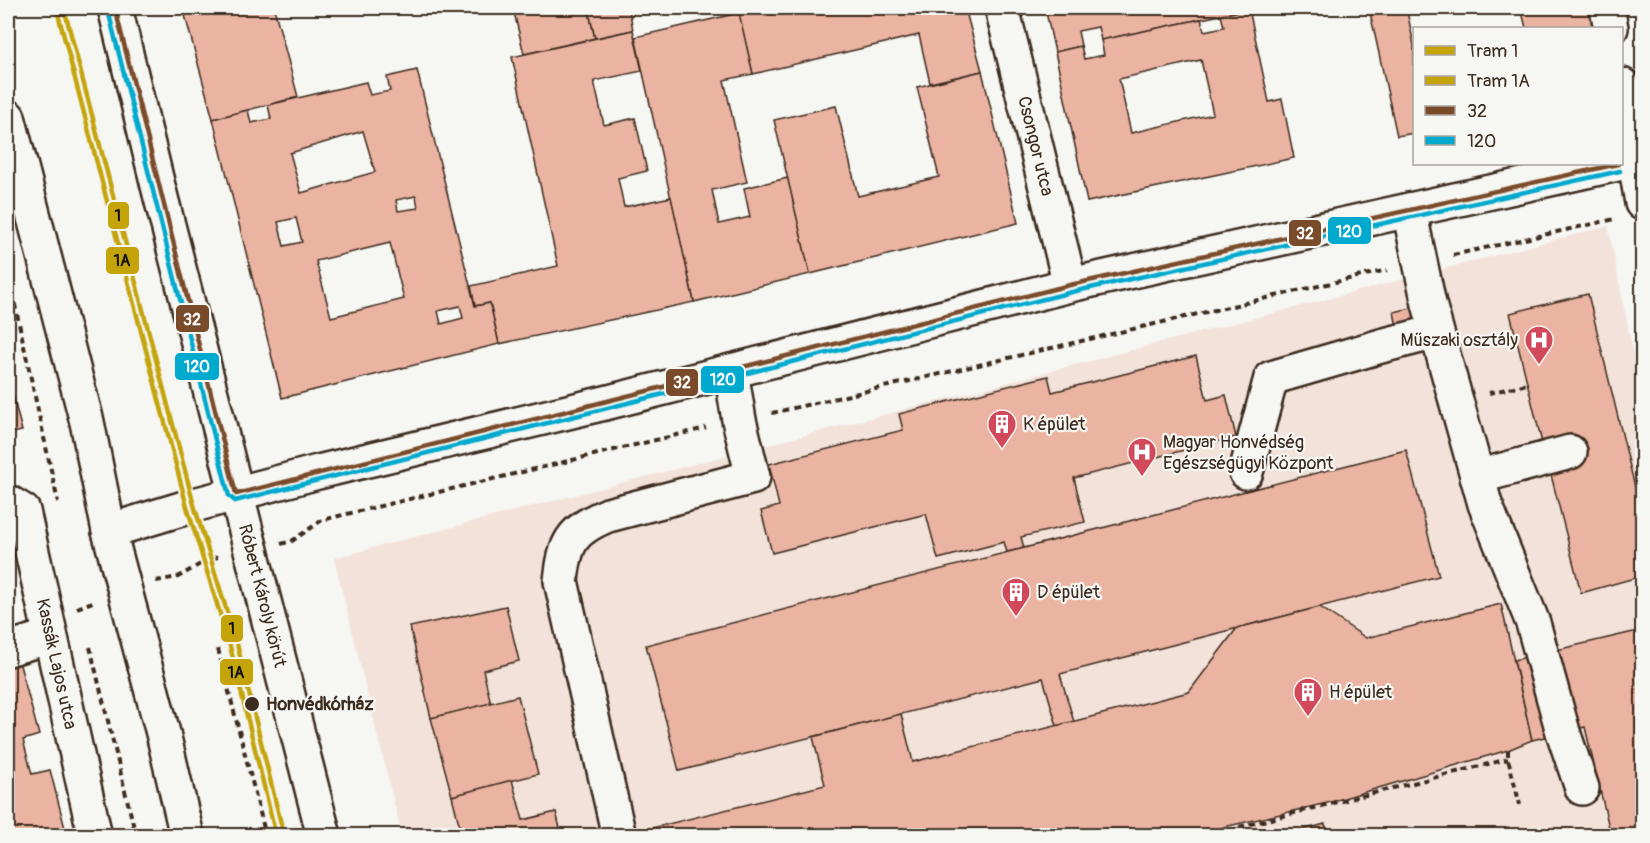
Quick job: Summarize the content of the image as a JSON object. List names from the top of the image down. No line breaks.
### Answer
{"streets":{"street":["Csongor utca","Róbert Károly körút","Kassák Lajos utca"]},"places":{"hospital":["Műszaki osztály","Magyar Honvédség Egészségügyi Központ"],"building":["K épület","D épület","H épület"],"other":["Honvédkórház"]},"lines":["tram line 1","transit line 32","tram line 1A","transit line 120"],"legend":["Tram 1","Tram 1A","32","120"]}
